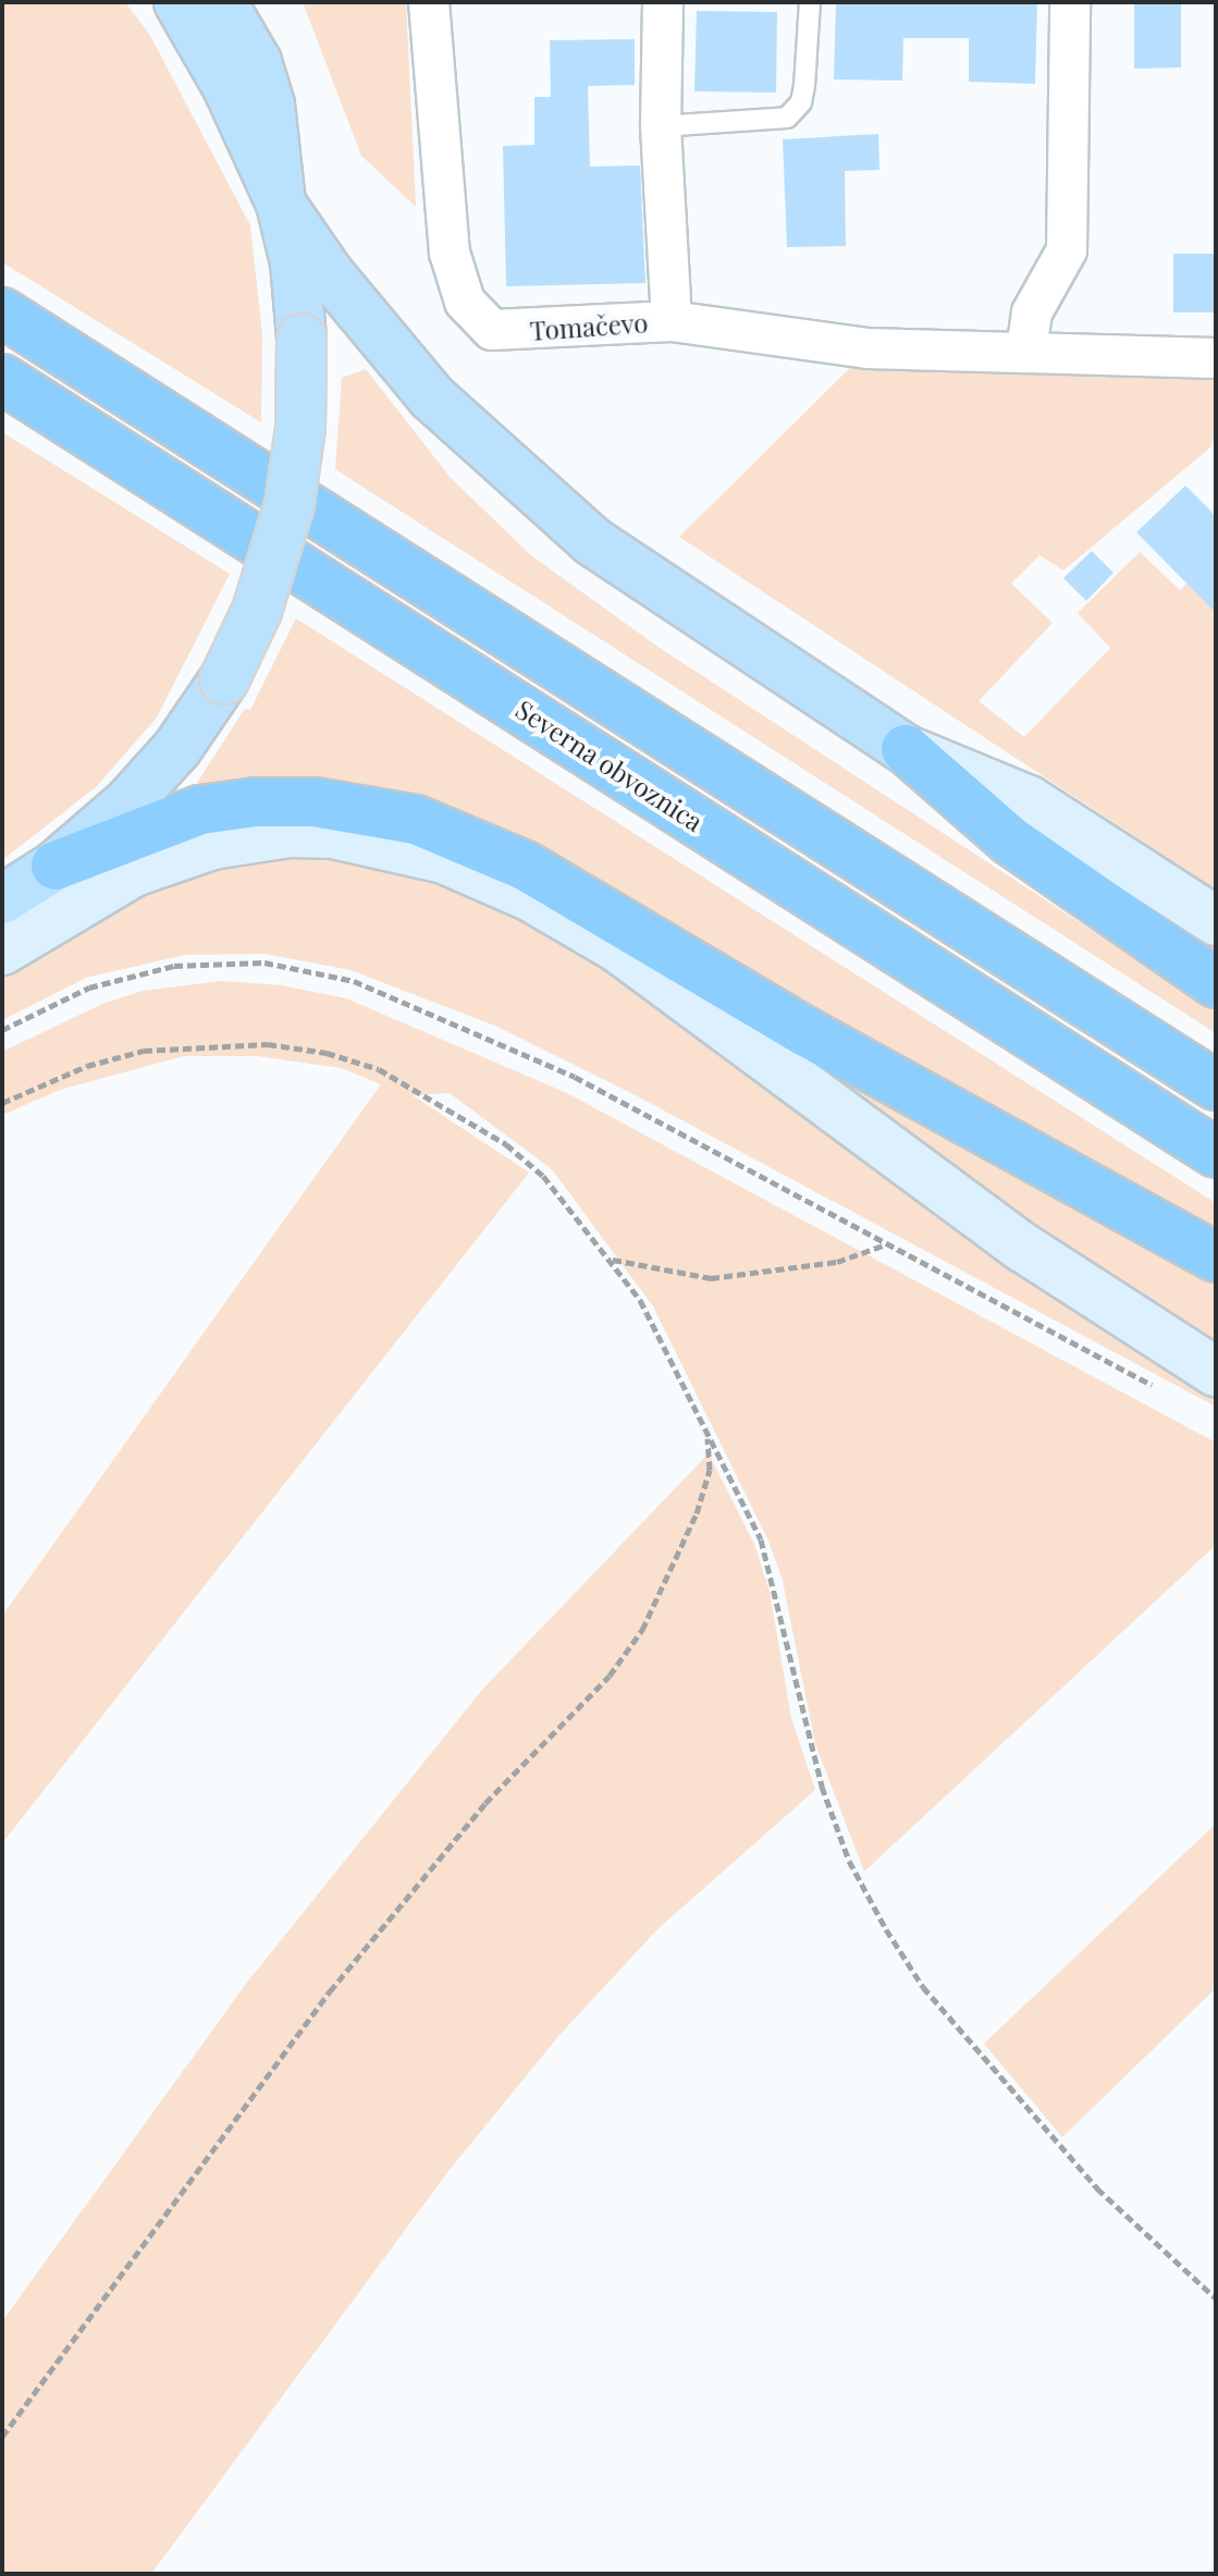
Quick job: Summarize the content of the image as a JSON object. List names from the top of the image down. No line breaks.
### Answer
{"streets":{"highway":["Severna obvoznica"],"street":["Tomačevo"]}}
